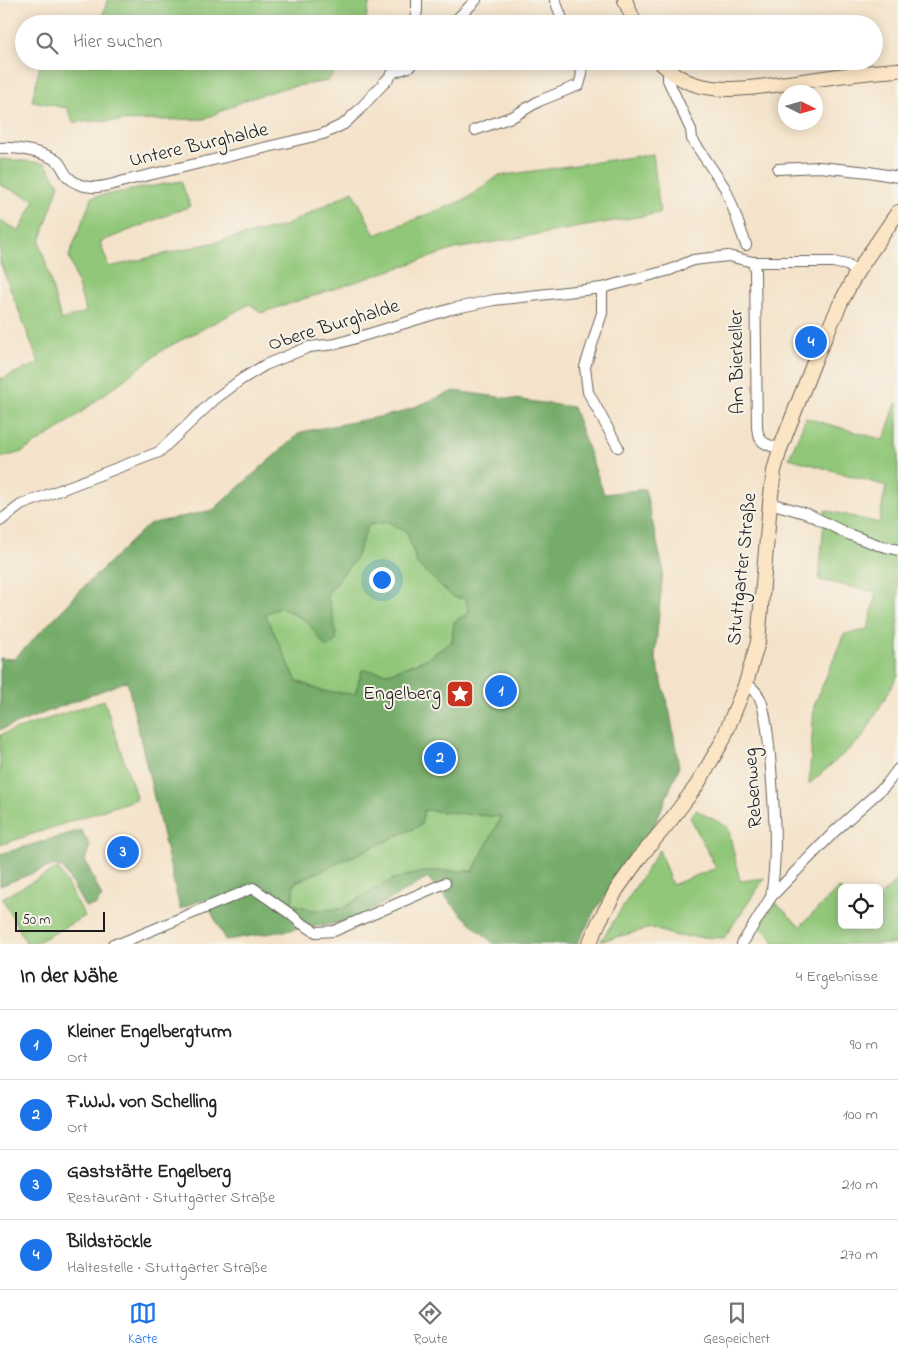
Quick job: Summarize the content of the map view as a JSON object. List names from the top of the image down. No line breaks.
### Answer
{"streets":{"main road":["Stuttgarter Straße"],"street":["Untere Burghalde","Obere Burghalde","Am Bierkeller","Rebenweg"]},"crossings":[["Obere Burghalde","Am Bierkeller"],["Obere Burghalde","Stuttgarter Straße"],["Am Bierkeller","Stuttgarter Straße"],["Stuttgarter Straße","Rebenweg"]],"places":{"place":["Engelberg"]},"scale_bar":"50 m","north":"right","page":{"search":"Hier suchen","pins":["4","1","2","3"],"scale":"50 m","heading":["In der Nähe","4 Ergebnisse"],"list":[{"mark":"1","name":"Kleiner Engelbergturm","note":"Ort","value":"90 m"},{"mark":"2","name":"F.W.J. von Schelling","note":"Ort","value":"100 m"},{"mark":"3","name":"Gaststätte Engelberg","note":"Restaurant · Stuttgarter Straße","value":"210 m"},{"mark":"4","name":"Bildstöckle","note":"Haltestelle · Stuttgarter Straße","value":"270 m"}],"nav":["Karte","Route","Gespeichert"]}}
